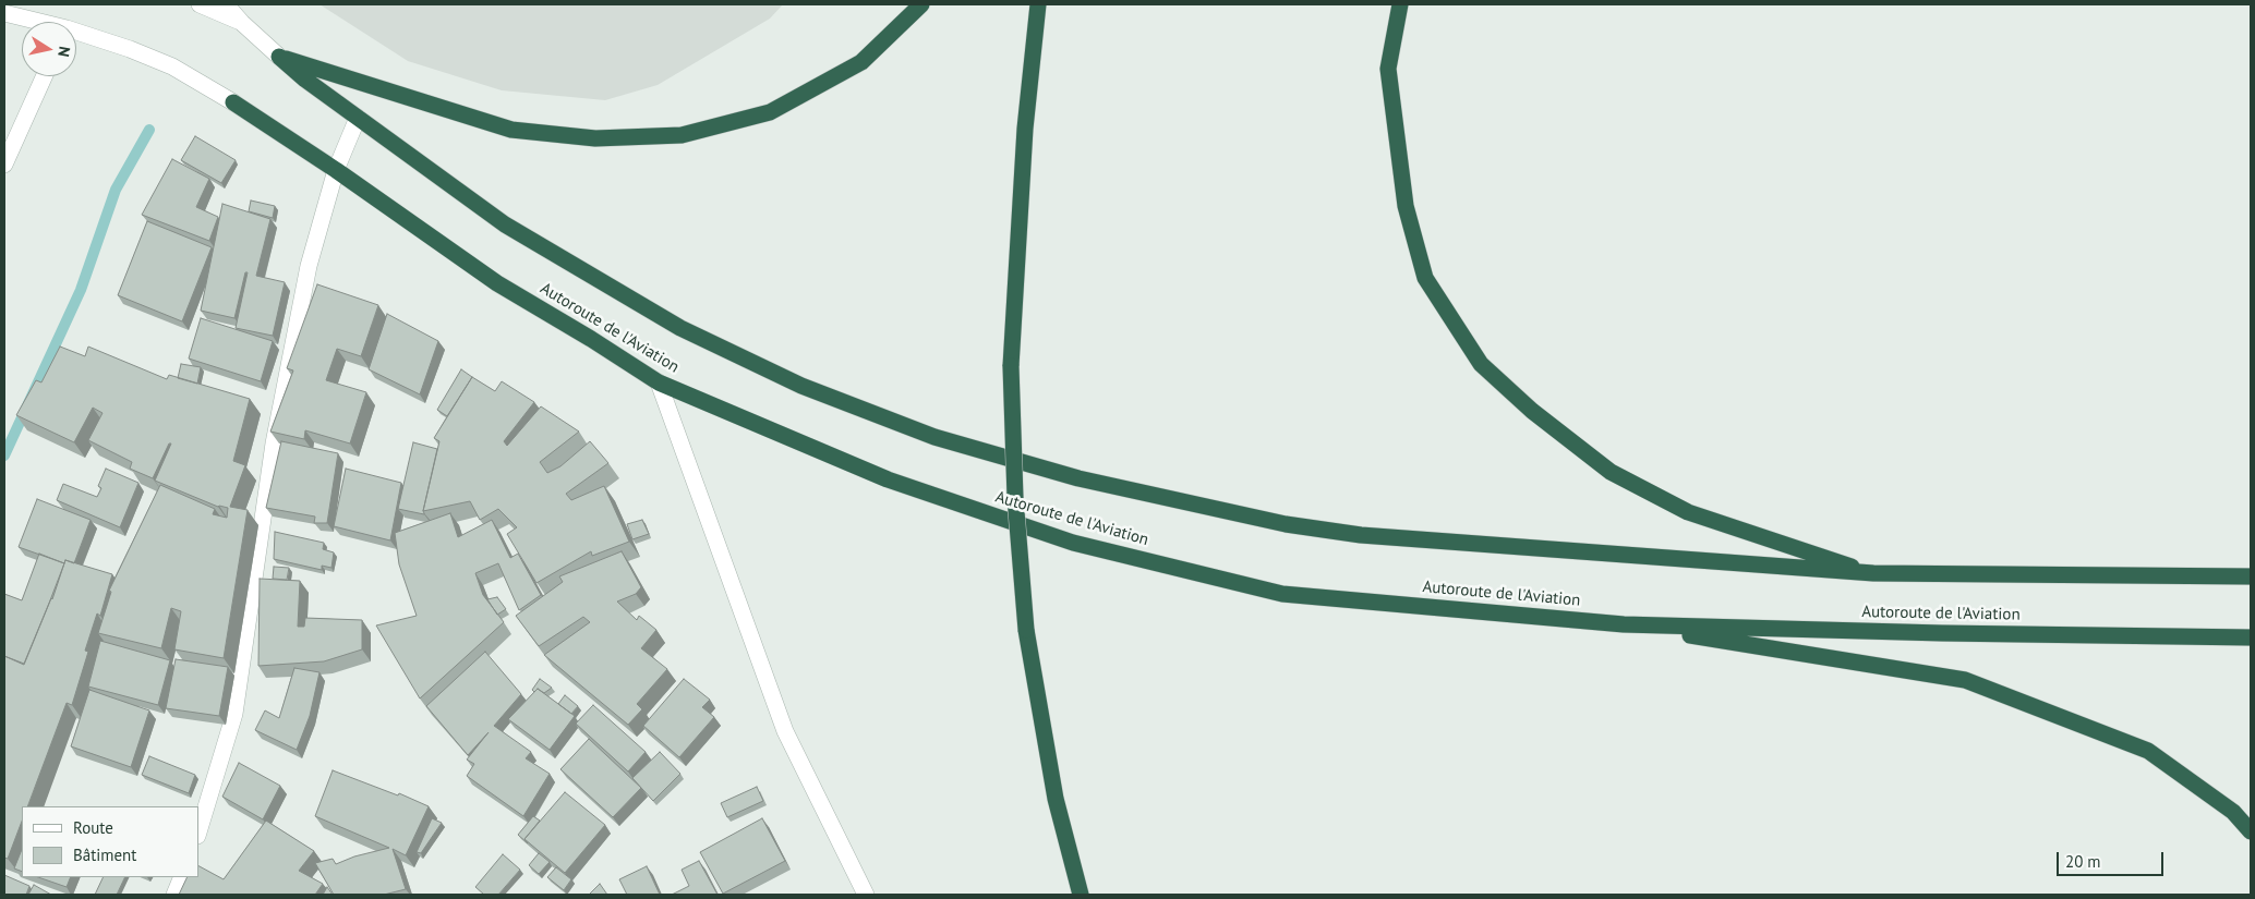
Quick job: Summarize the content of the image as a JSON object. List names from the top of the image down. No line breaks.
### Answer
{"streets":{"highway":["Autoroute de l'Aviation"]},"legend":["Route","Bâtiment"],"scale_bar":"20 m","north":"right"}
